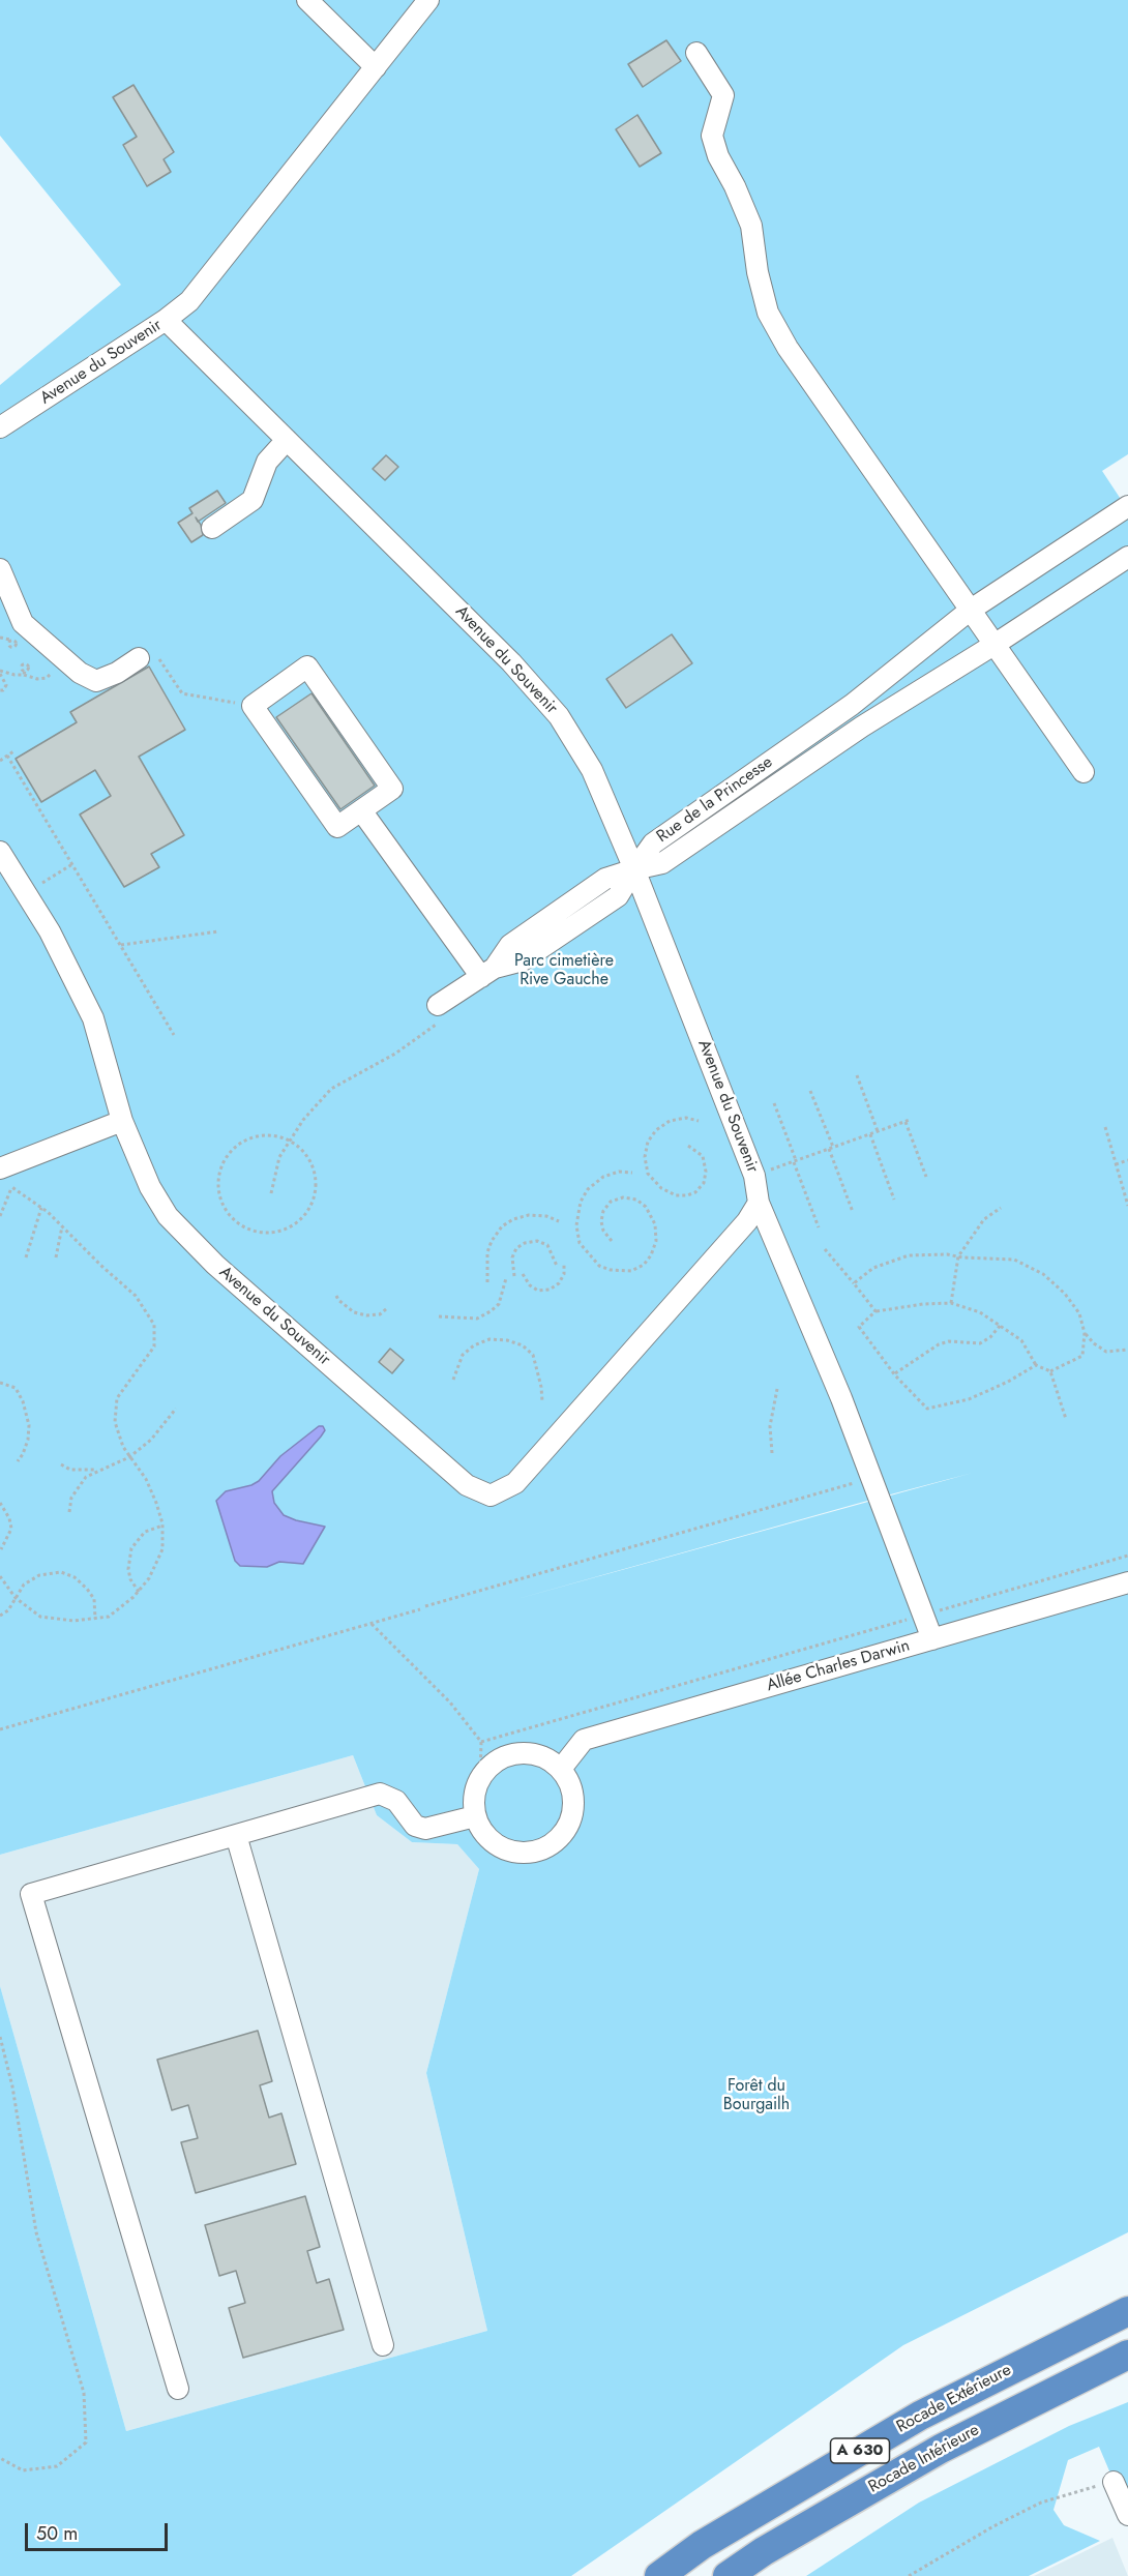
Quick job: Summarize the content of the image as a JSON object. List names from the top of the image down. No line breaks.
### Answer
{"streets":{"highway":["Rocade Extérieure","A 630","Rocade Intérieure"],"street":["Avenue du Souvenir","Rue de la Princesse","Allée Charles Darwin"]},"crossings":[["Avenue du Souvenir","Rue de la Princesse"]],"parks":["Parc cimetière Rive Gauche","Forêt du Bourgailh"],"scale_bar":"50 m"}
